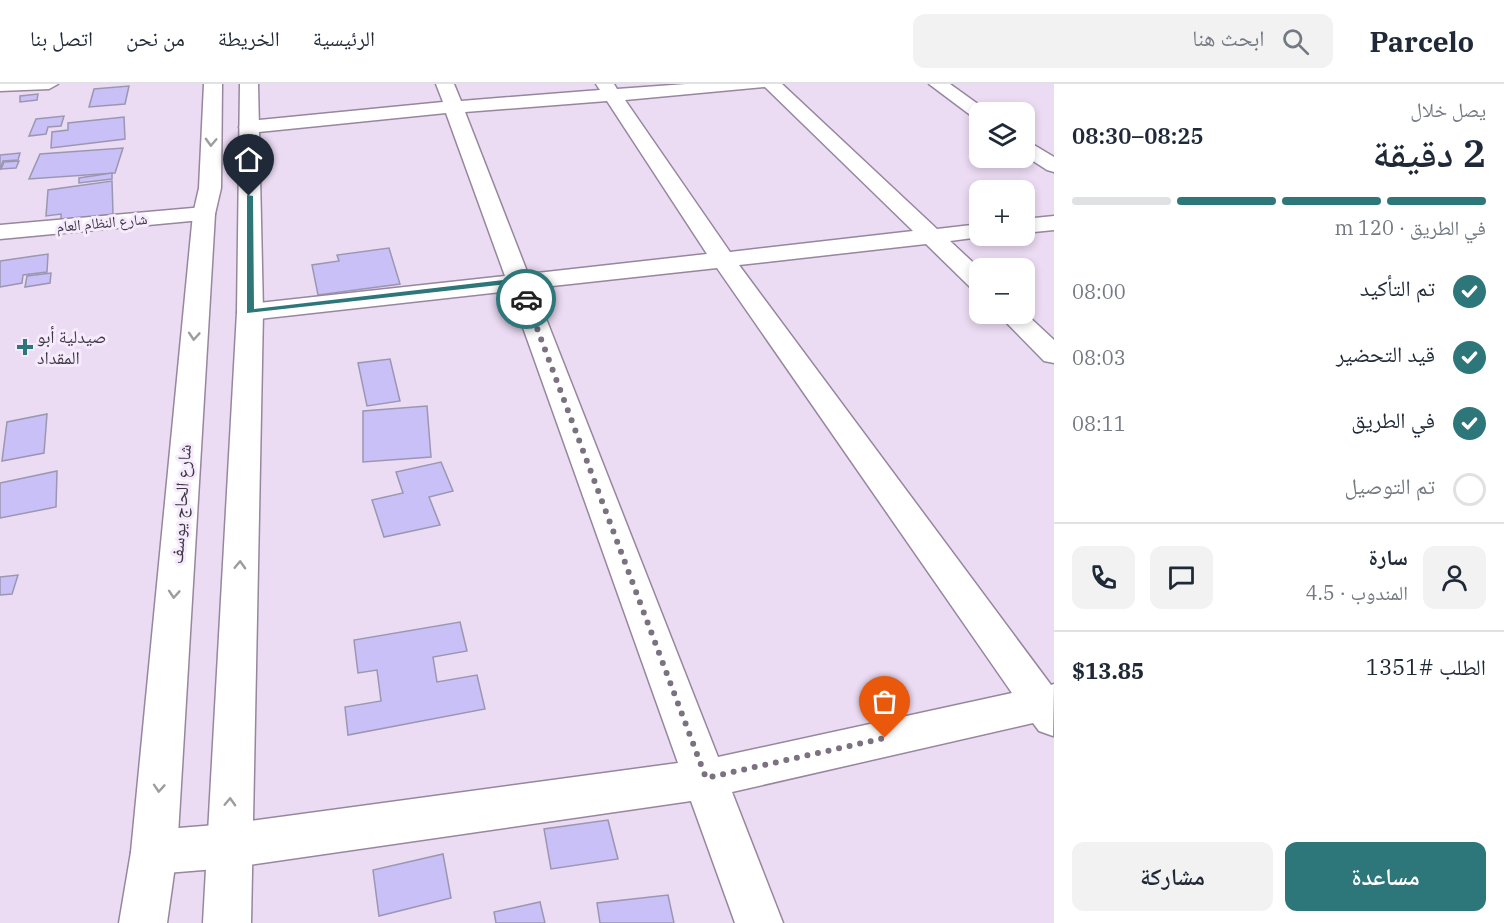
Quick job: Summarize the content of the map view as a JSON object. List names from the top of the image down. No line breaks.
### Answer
{"streets":{"street":["شارع النظام العام","شارع الحاج يوسف"]},"crossings":[["شارع النظام العام","شارع الحاج يوسف"]],"places":{"health":["صيدلية أبو المقداد"]},"page":{"header":"Parcelo","search":"ابحث هنا","nav":["الرئيسية","الخريطة","من نحن","اتصل بنا"],"heading":["2 دقيقة","يصل خلال","08:25–08:30"],"panel":["سارة","المندوب · 4.5","الطلب #1351","$13.85"],"map_buttons":["+","−"],"bar":"في الطريق · 120 m","list":[["تم التأكيد","08:00"],["قيد التحضير","08:03"],["في الطريق","08:11"],"تم التوصيل"],"buttons":["مساعدة","مشاركة"]}}
